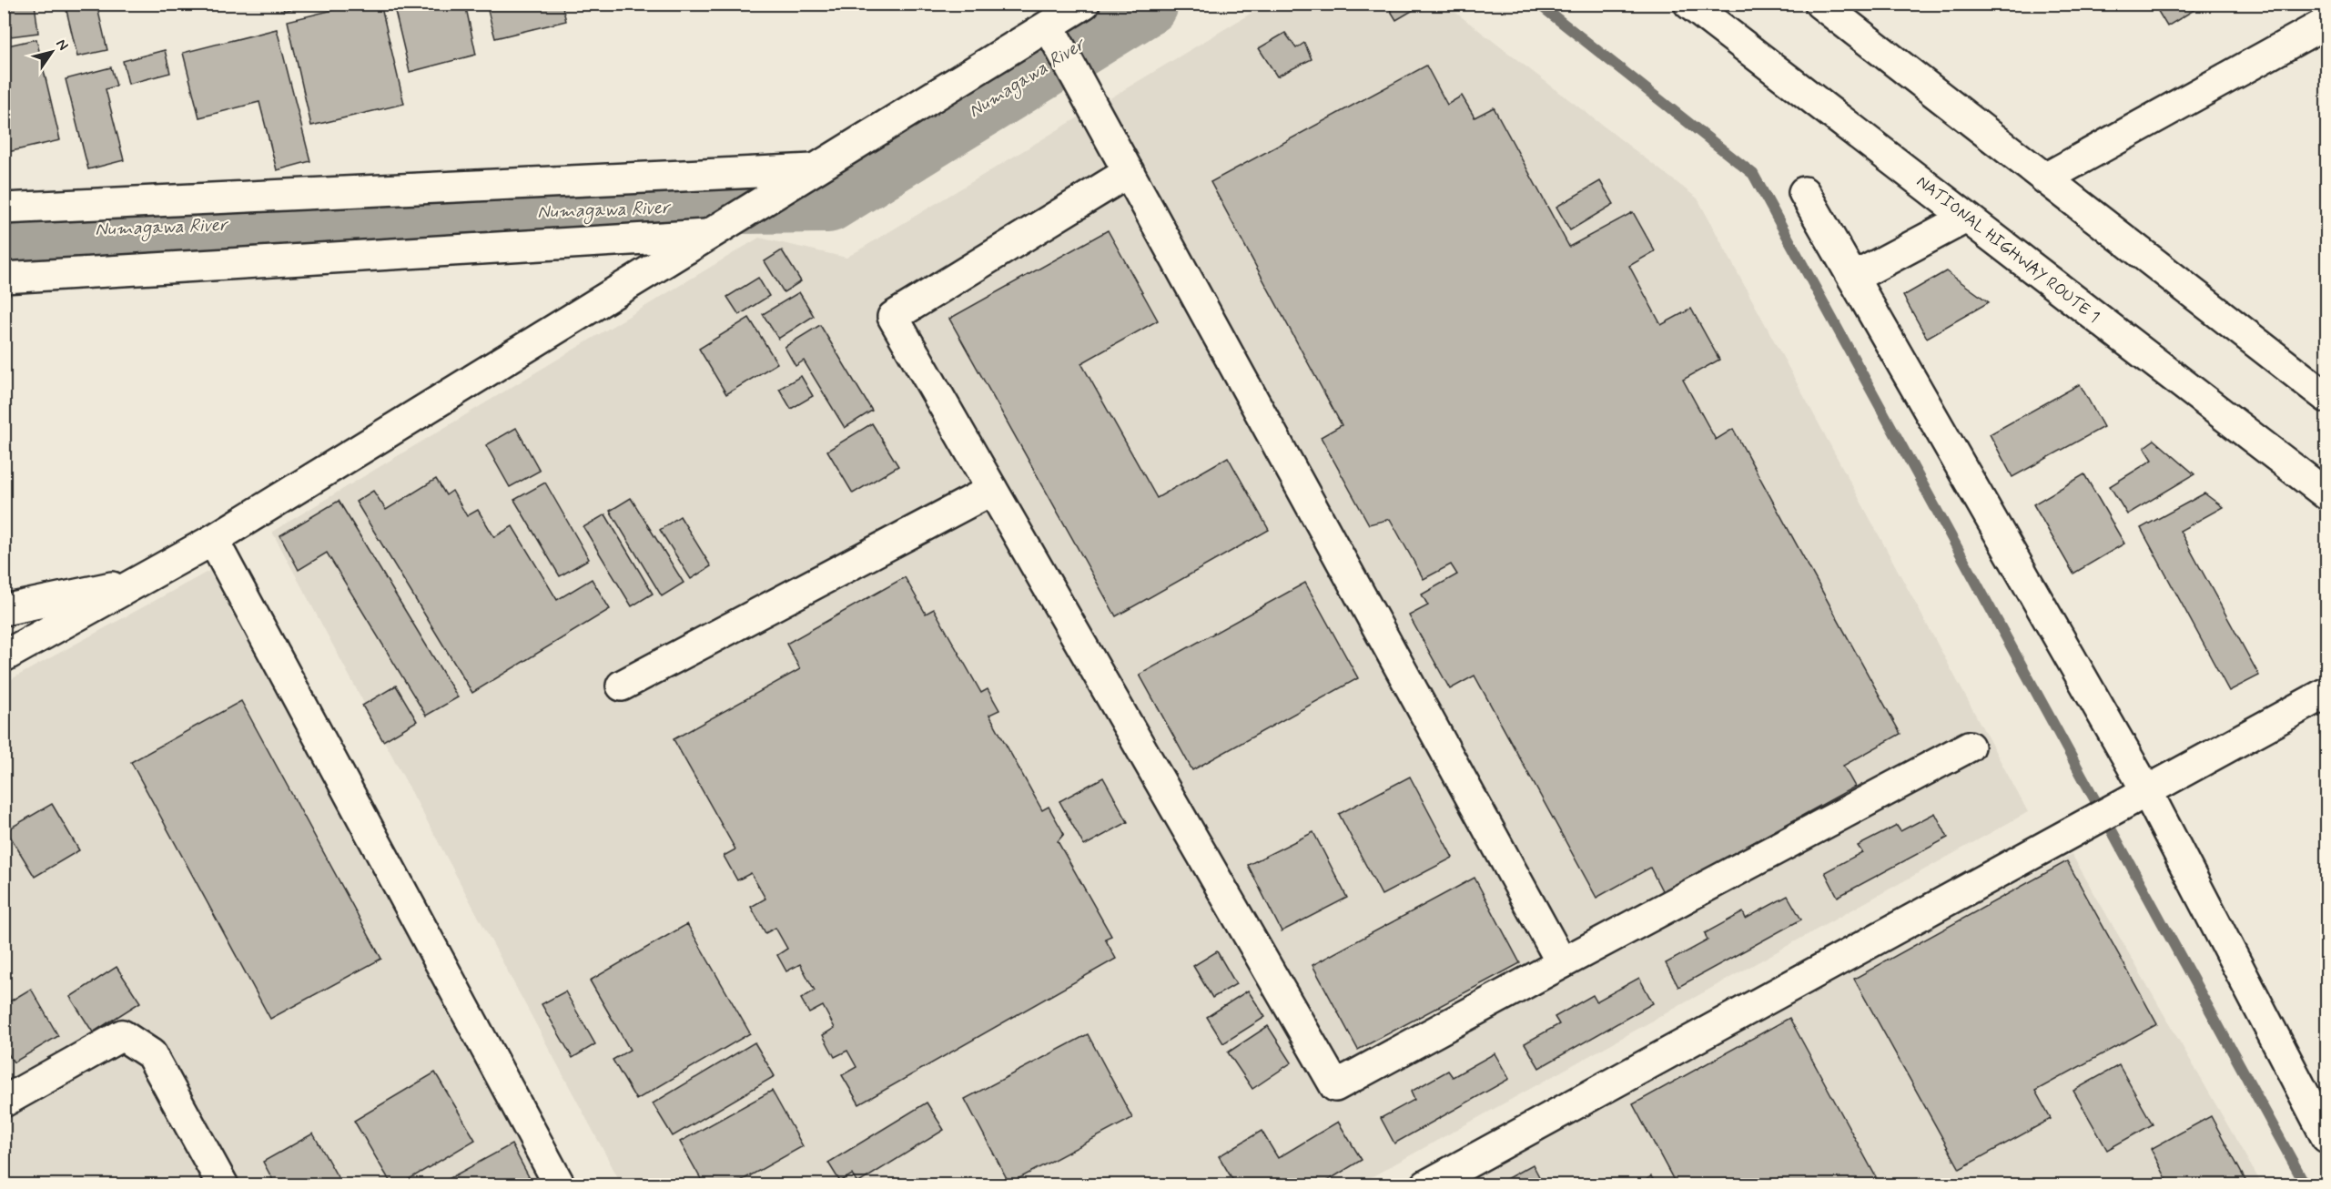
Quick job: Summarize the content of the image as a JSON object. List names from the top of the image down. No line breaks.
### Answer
{"streets":{"main road":["NATIONAL HIGHWAY ROUTE 1"]},"water":["Numagawa River"],"north":"top right"}
